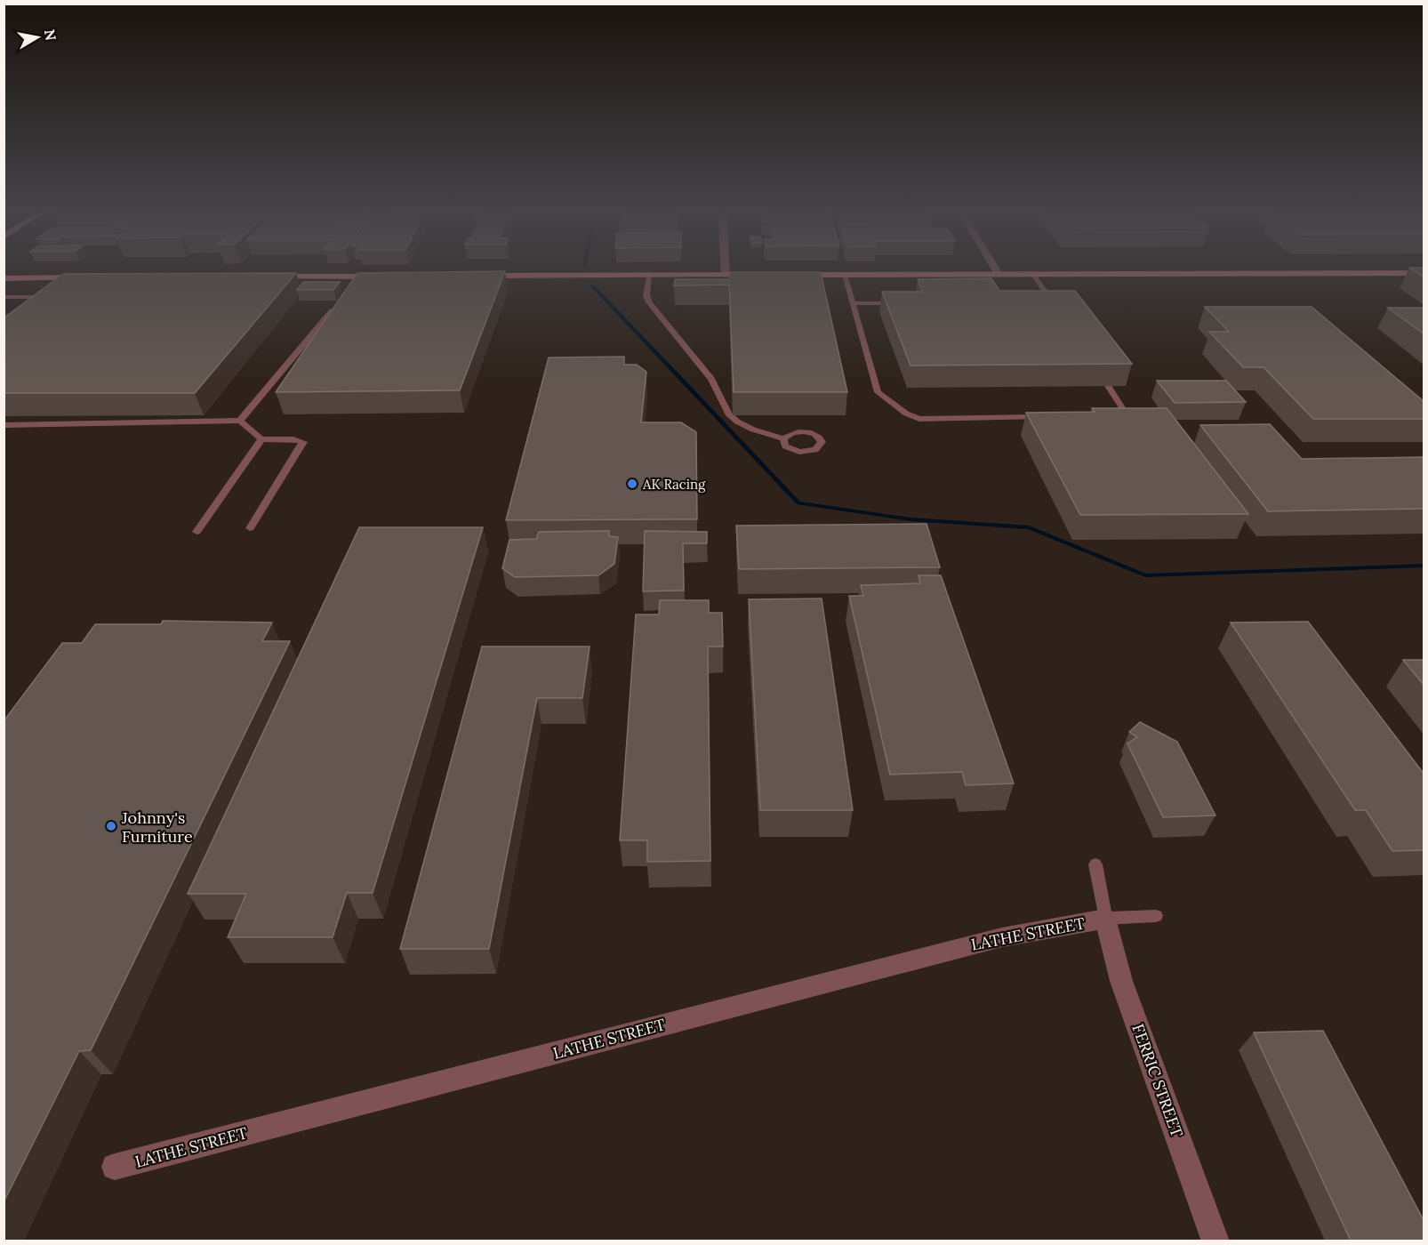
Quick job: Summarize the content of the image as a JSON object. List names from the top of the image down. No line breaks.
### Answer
{"streets":{"street":["LATHE STREET","FERRIC STREET"]},"crossings":[["LATHE STREET","FERRIC STREET"]],"places":["AK Racing","Johnny's Furniture"],"north":"right"}
